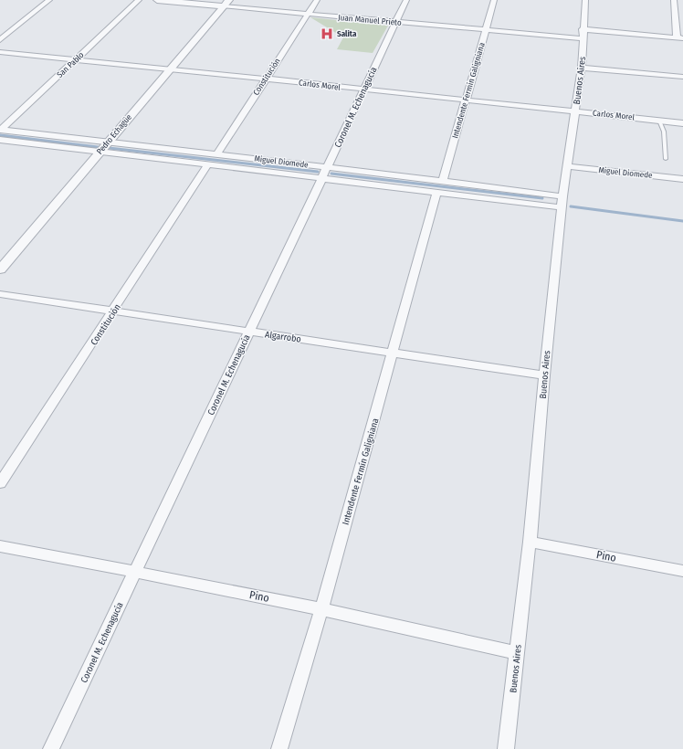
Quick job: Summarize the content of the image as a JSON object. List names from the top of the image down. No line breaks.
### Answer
{"streets":{"street":["Juan Manuel Prieto","San Pablo","Constitución","Buenos Aires","Carlos Morel","Intendente Fermín Galigniana","Coronel M. Echenagucía","Pedro Echagüe","Miguel Diomede","Algarrobo","Pino"]},"crossings":[["Juan Manuel Prieto","Constitución"],["Juan Manuel Prieto","Buenos Aires"],["Juan Manuel Prieto","Intendente Fermín Galigniana"],["Juan Manuel Prieto","Coronel M. Echenagucía"],["Juan Manuel Prieto","Pedro Echagüe"],["San Pablo","Carlos Morel"],["San Pablo","Miguel Diomede"],["Constitución","Carlos Morel"],["Constitución","Miguel Diomede"],["Constitución","Algarrobo"],["Buenos Aires","Carlos Morel"],["Buenos Aires","Miguel Diomede"],["Buenos Aires","Algarrobo"],["Buenos Aires","Pino"],["Carlos Morel","Intendente Fermín Galigniana"],["Carlos Morel","Coronel M. Echenagucía"],["Carlos Morel","Pedro Echagüe"],["Intendente Fermín Galigniana","Miguel Diomede"],["Intendente Fermín Galigniana","Algarrobo"],["Intendente Fermín Galigniana","Pino"],["Coronel M. Echenagucía","Miguel Diomede"],["Coronel M. Echenagucía","Algarrobo"],["Coronel M. Echenagucía","Pino"],["Pedro Echagüe","Miguel Diomede"]],"places":{"hospital":["Salita"]}}
